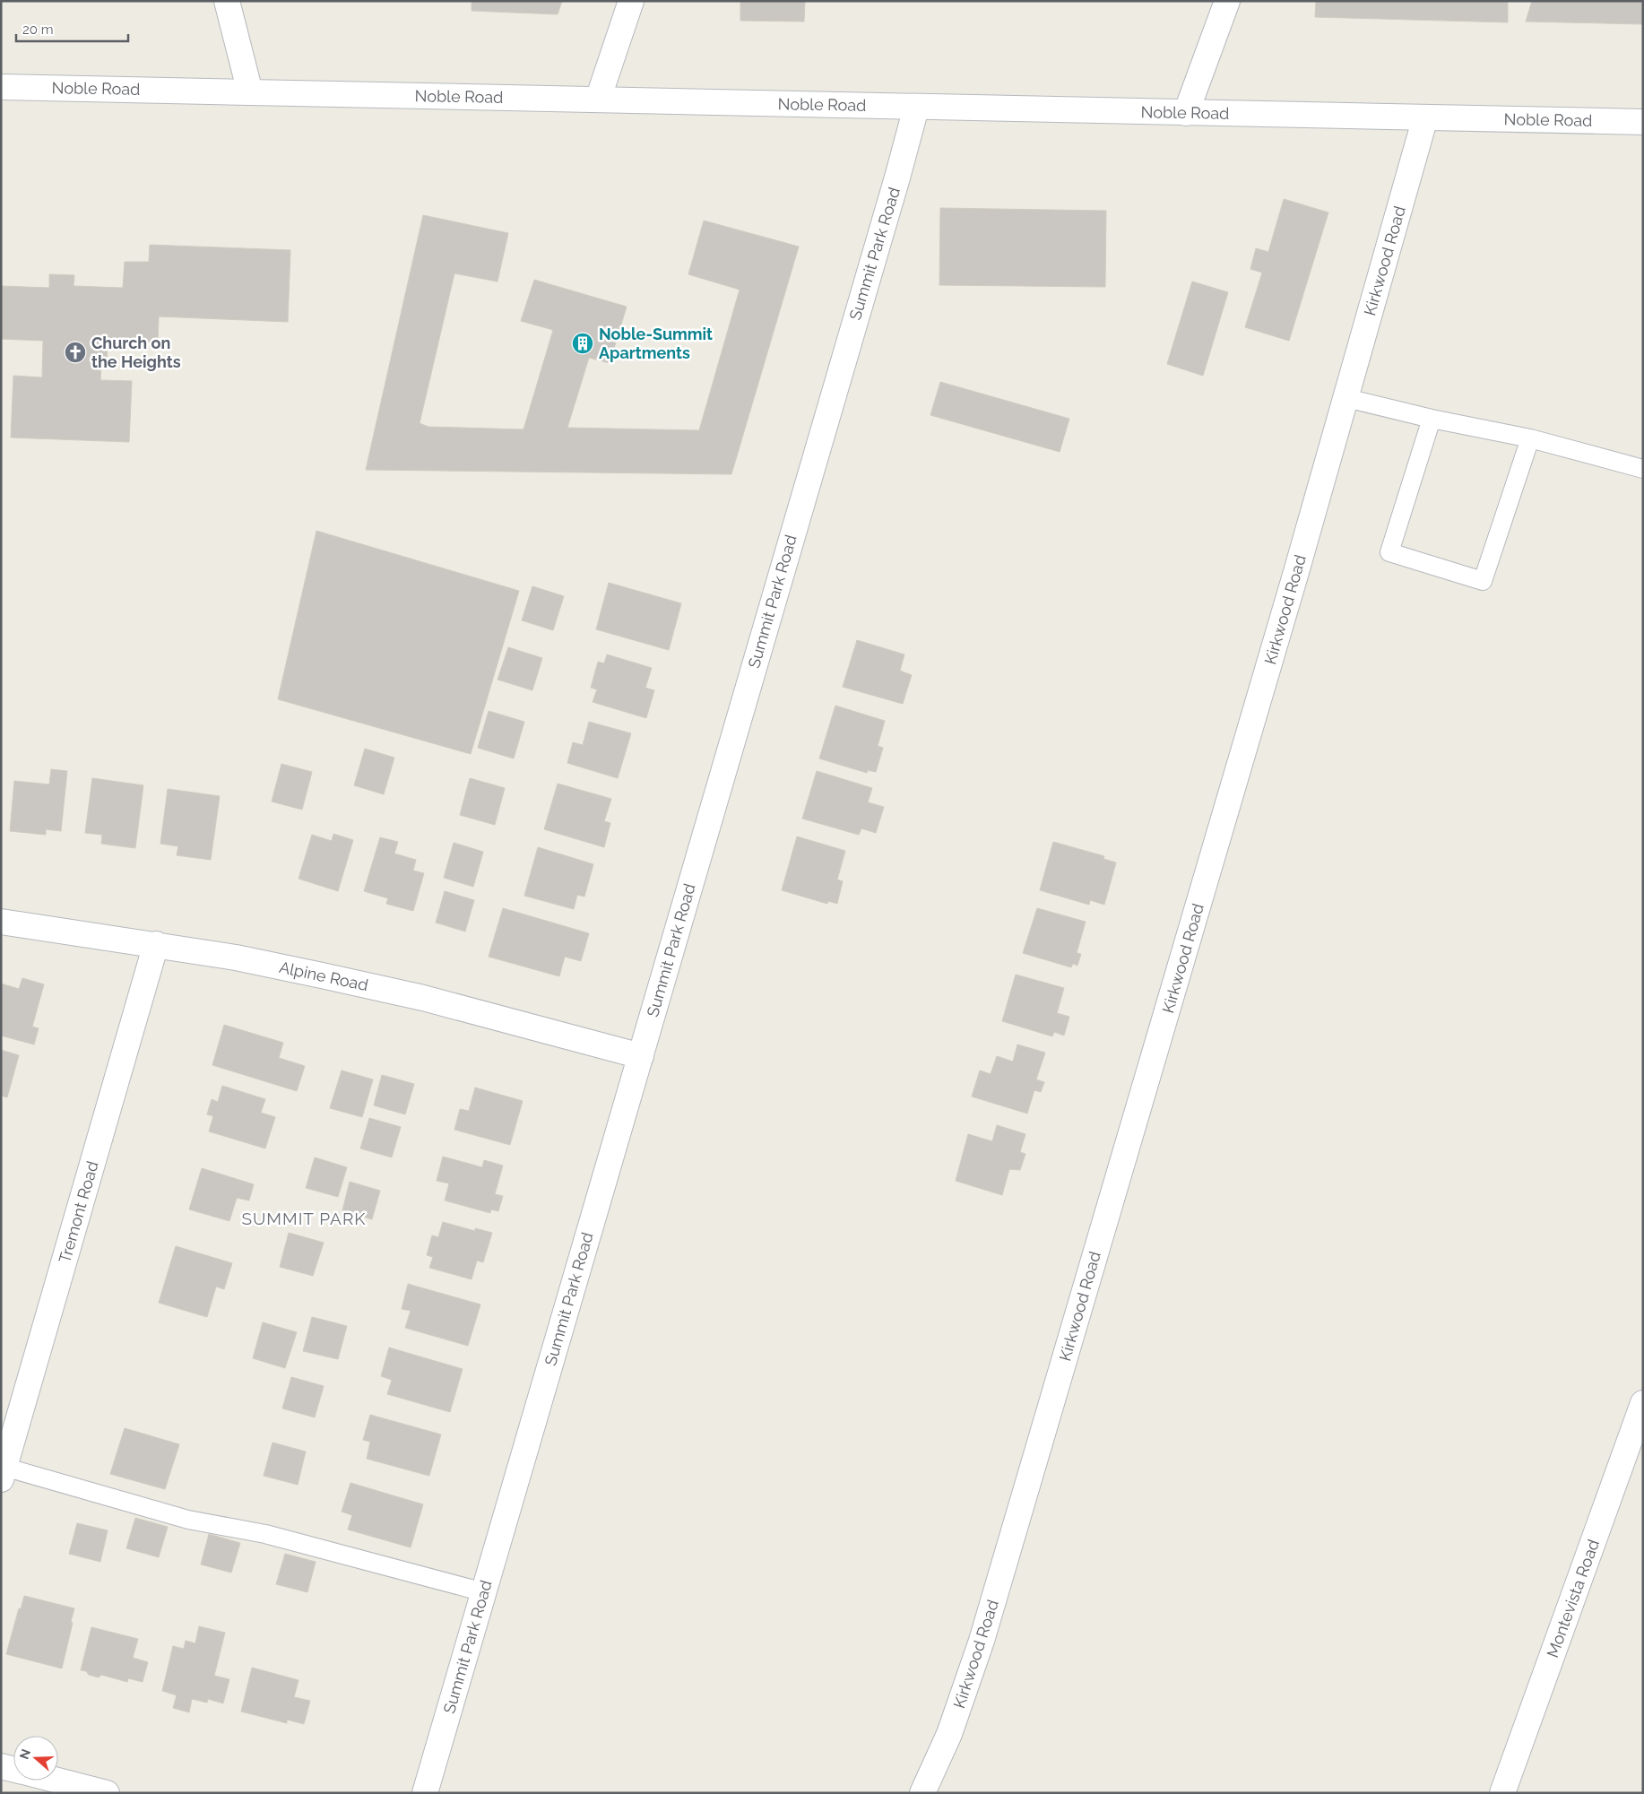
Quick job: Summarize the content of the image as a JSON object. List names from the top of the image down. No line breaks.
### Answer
{"streets":{"street":["Noble Road","Summit Park Road","Kirkwood Road","Alpine Road","Tremont Road","Montevista Road"]},"crossings":[["Noble Road","Summit Park Road"],["Noble Road","Kirkwood Road"],["Summit Park Road","Alpine Road"],["Alpine Road","Tremont Road"]],"districts":["SUMMIT PARK"],"places":{"building":["Noble-Summit Apartments"],"church":["Church on the Heights"]},"scale_bar":"20 m","north":"left"}
